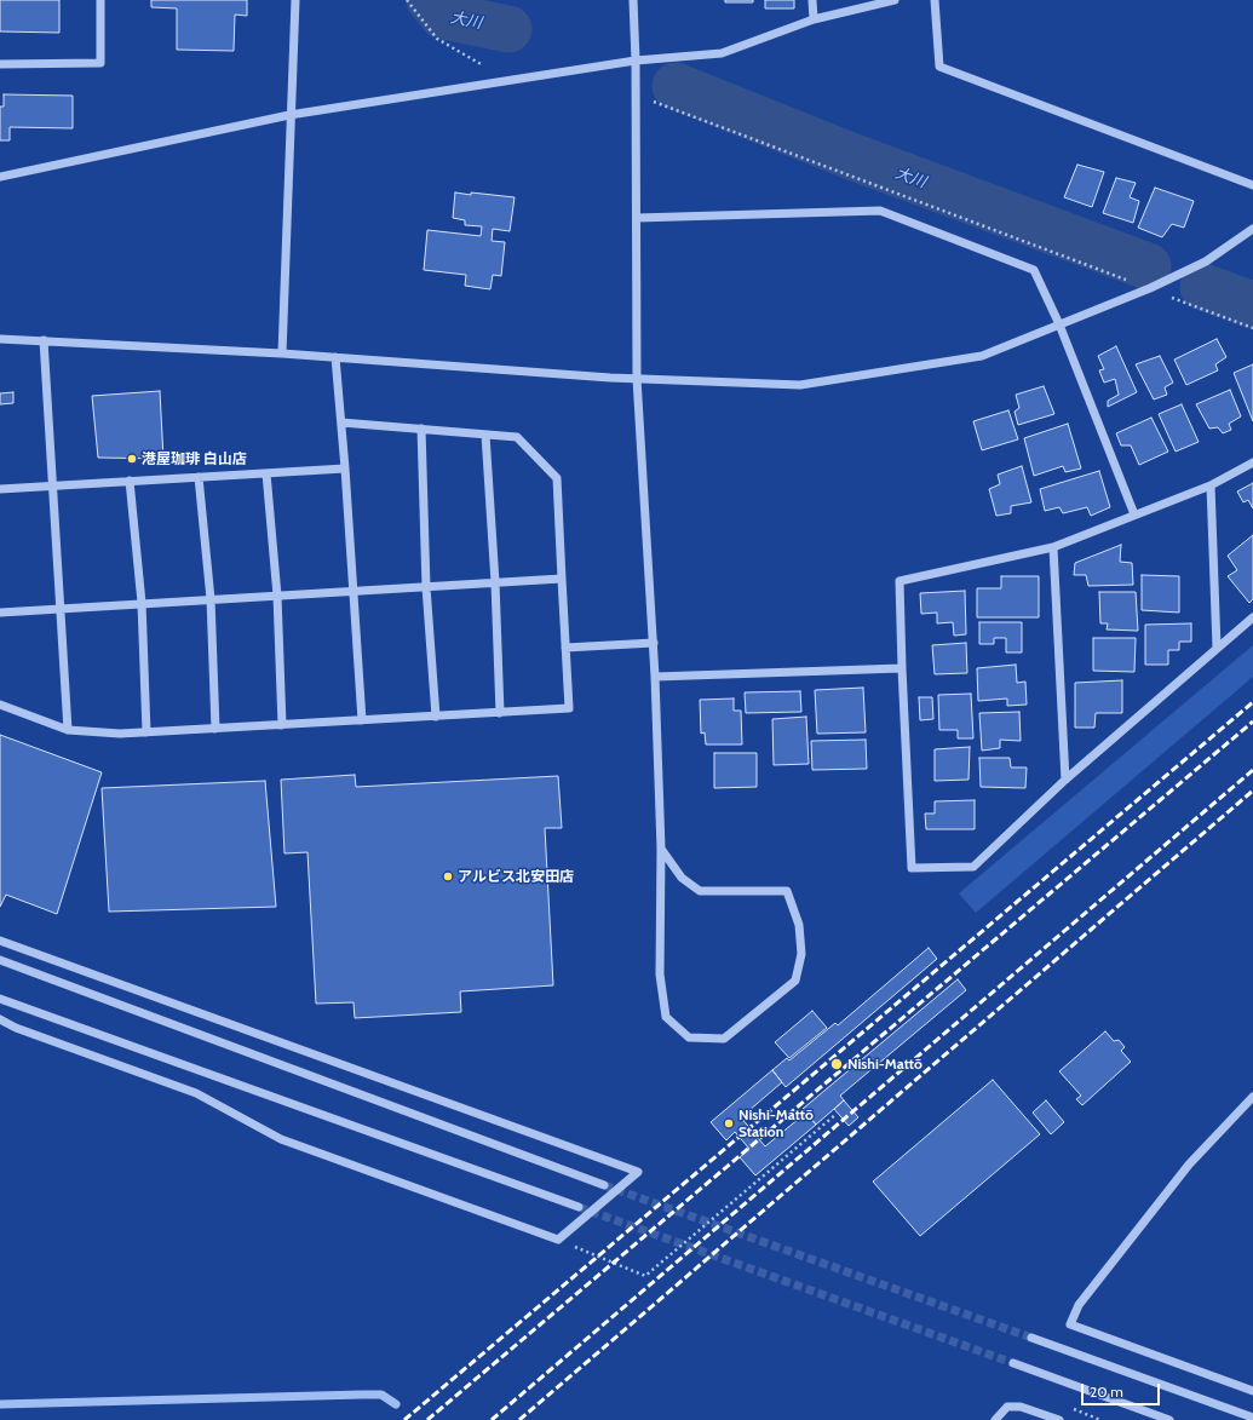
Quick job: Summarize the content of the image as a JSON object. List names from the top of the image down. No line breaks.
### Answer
{"water":["大川"],"places":["港屋珈琲 白山店","アルビス北安田店","Nishi-Mattō","Nishi-Mattō Station"],"scale_bar":"20 m"}
